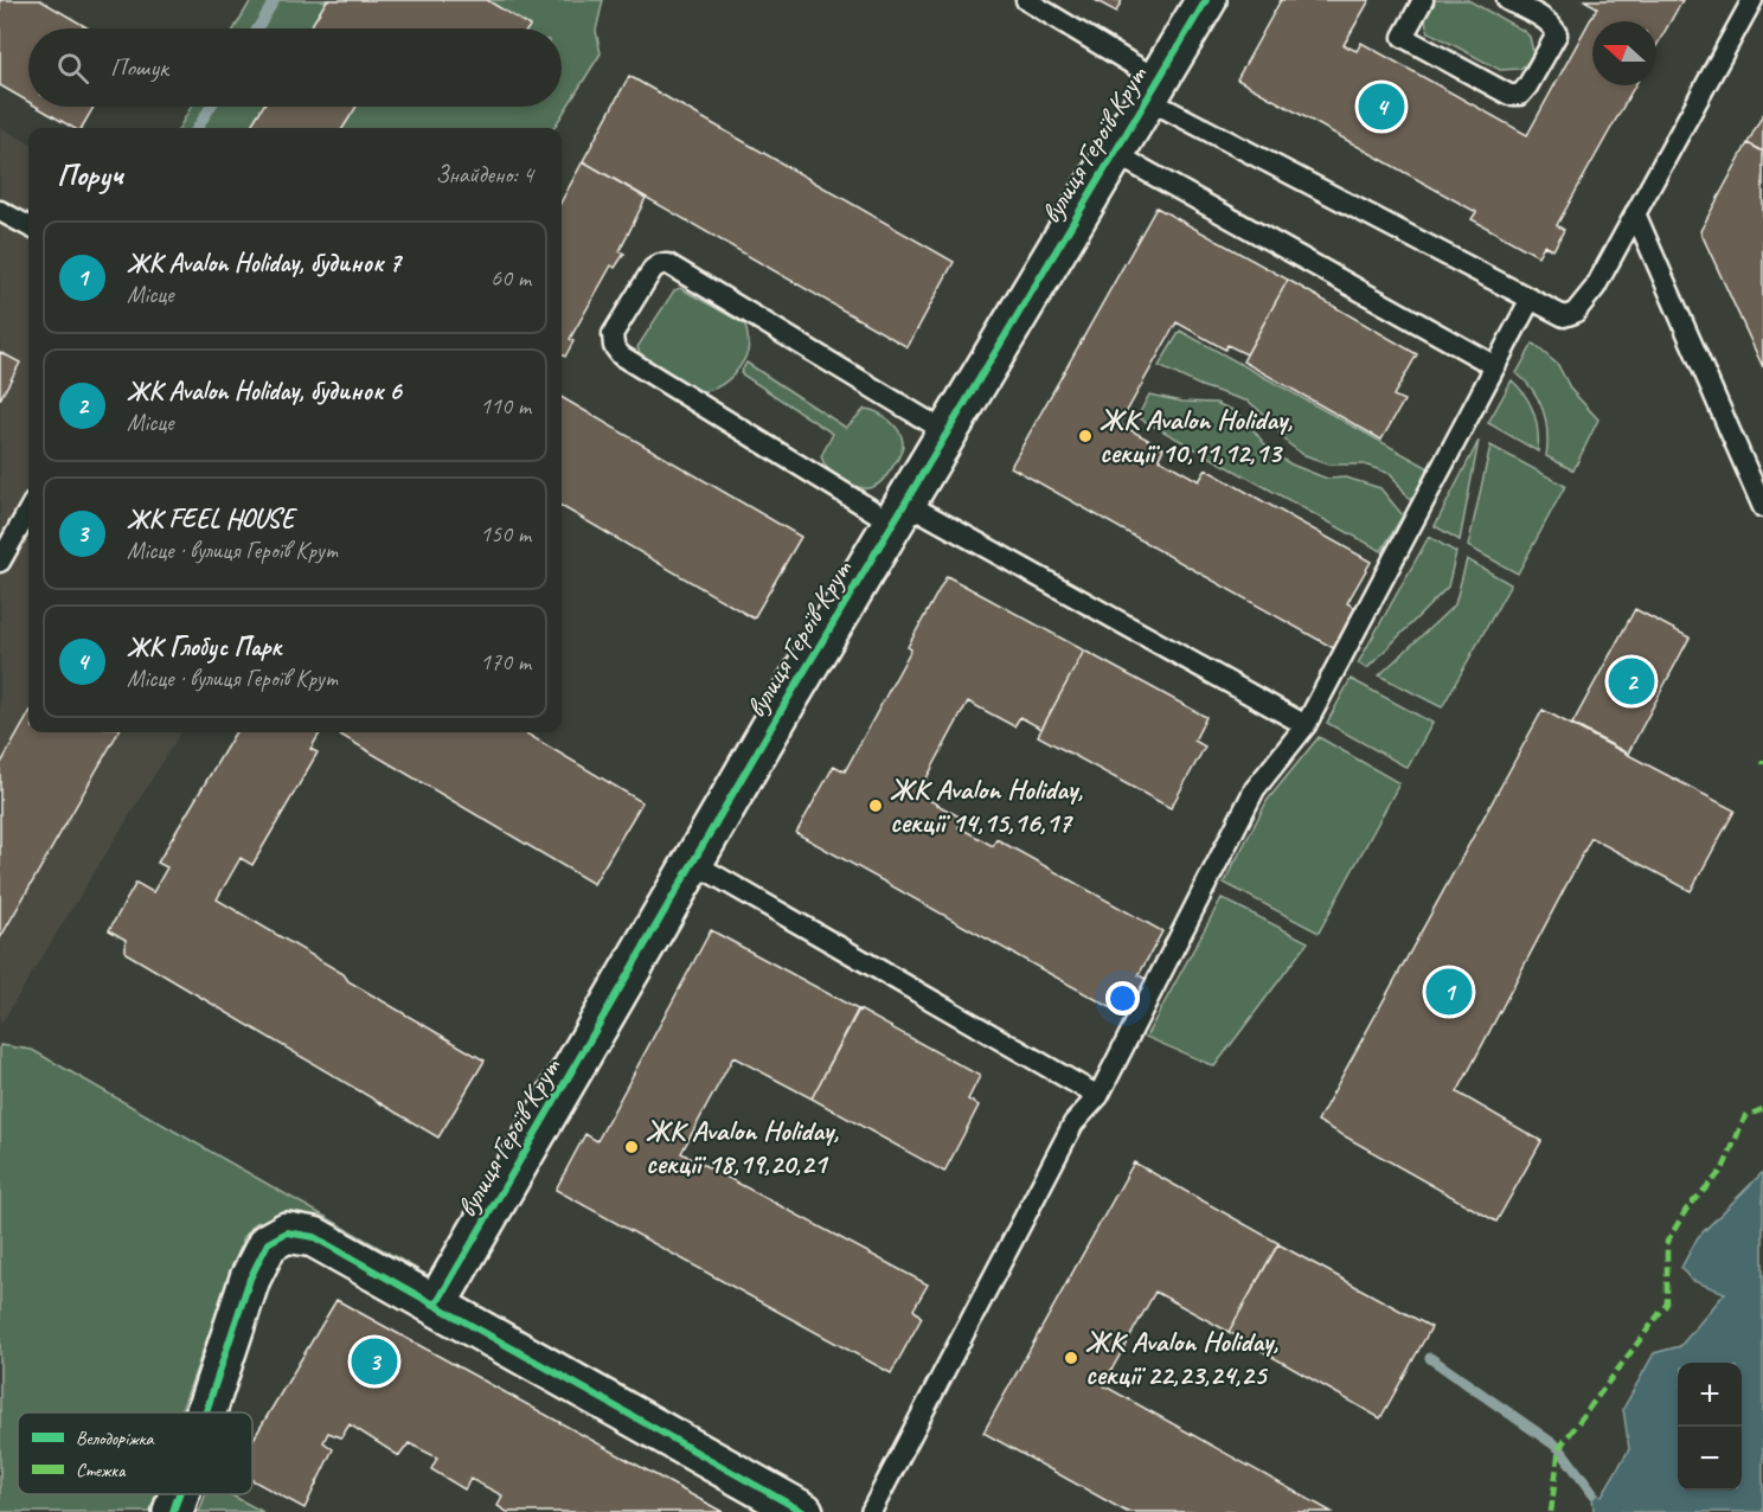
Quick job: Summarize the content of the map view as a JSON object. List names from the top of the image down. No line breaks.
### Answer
{"streets":{"street":["вулиця Героїв Крут"]},"places":["ЖК Avalon Holiday, секції 10,11,12,13","ЖК Avalon Holiday, секції 14,15,16,17","ЖК Avalon Holiday, секції 18,19,20,21","ЖК Avalon Holiday, секції 22,23,24,25"],"legend":["Велодоріжка","Стежка"],"north":"left","page":{"search":"Пошук","pins":["4","2","1","3"],"heading":["Поруч","Знайдено: 4"],"list":[{"mark":"1","name":"ЖК Avalon Holiday, будинок 7","note":"Місце","value":"60 m"},{"mark":"2","name":"ЖК Avalon Holiday, будинок 6","note":"Місце","value":"110 m"},{"mark":"3","name":"ЖК FEEL HOUSE","note":"Місце · вулиця Героїв Крут","value":"150 m"},{"mark":"4","name":"ЖК Глобус Парк","note":"Місце · вулиця Героїв Крут","value":"170 m"}],"map_buttons":["+","−"]}}
